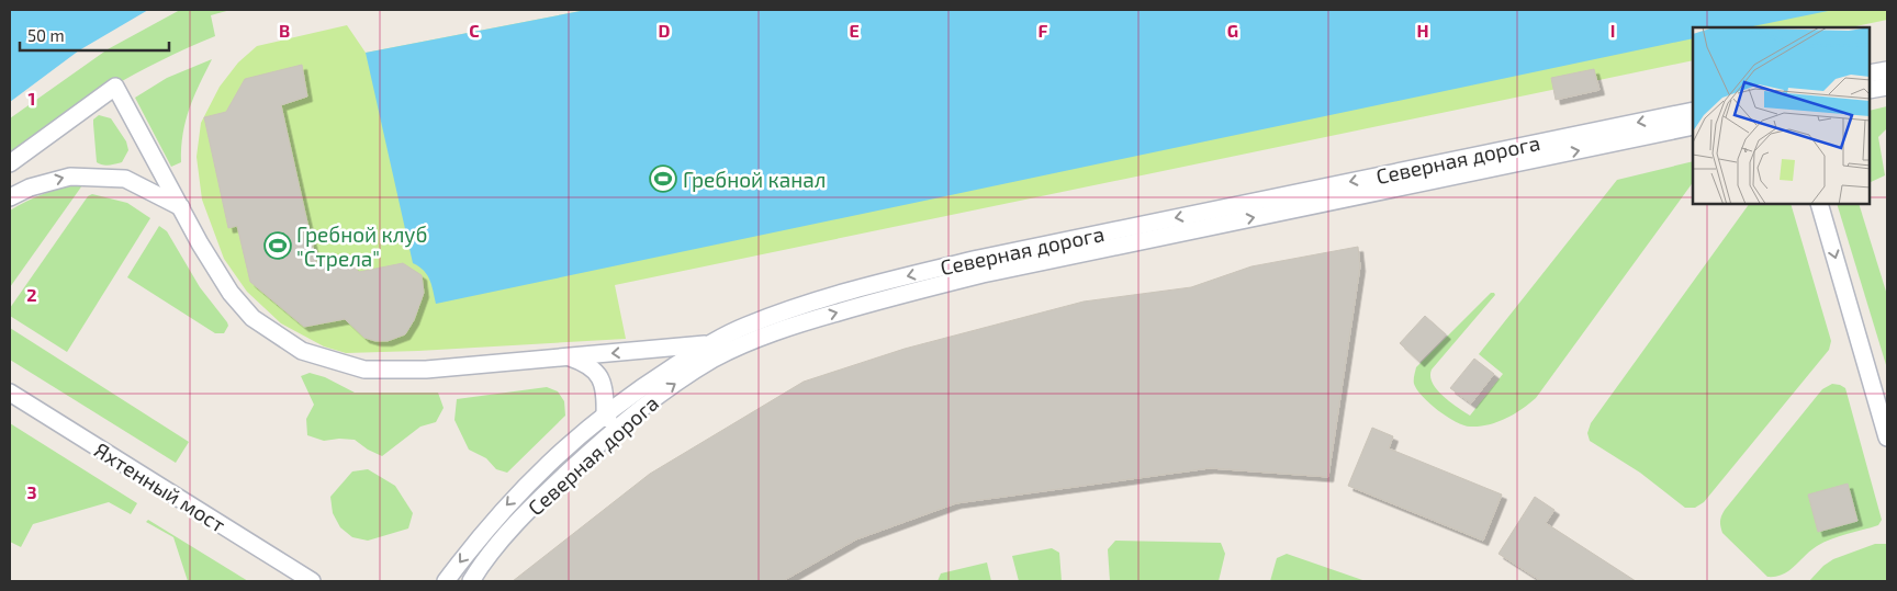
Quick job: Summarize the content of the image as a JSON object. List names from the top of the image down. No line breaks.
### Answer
{"streets":{"street":["Северная дорога","Яхтенный мост"]},"places":{"sports":["Гребной канал","Гребной клуб \"Стрела\""]},"scale_bar":"50 m","grid":{"columns":["B","C","D","E","F","G","H","I"],"rows":["1","2","3"]}}
